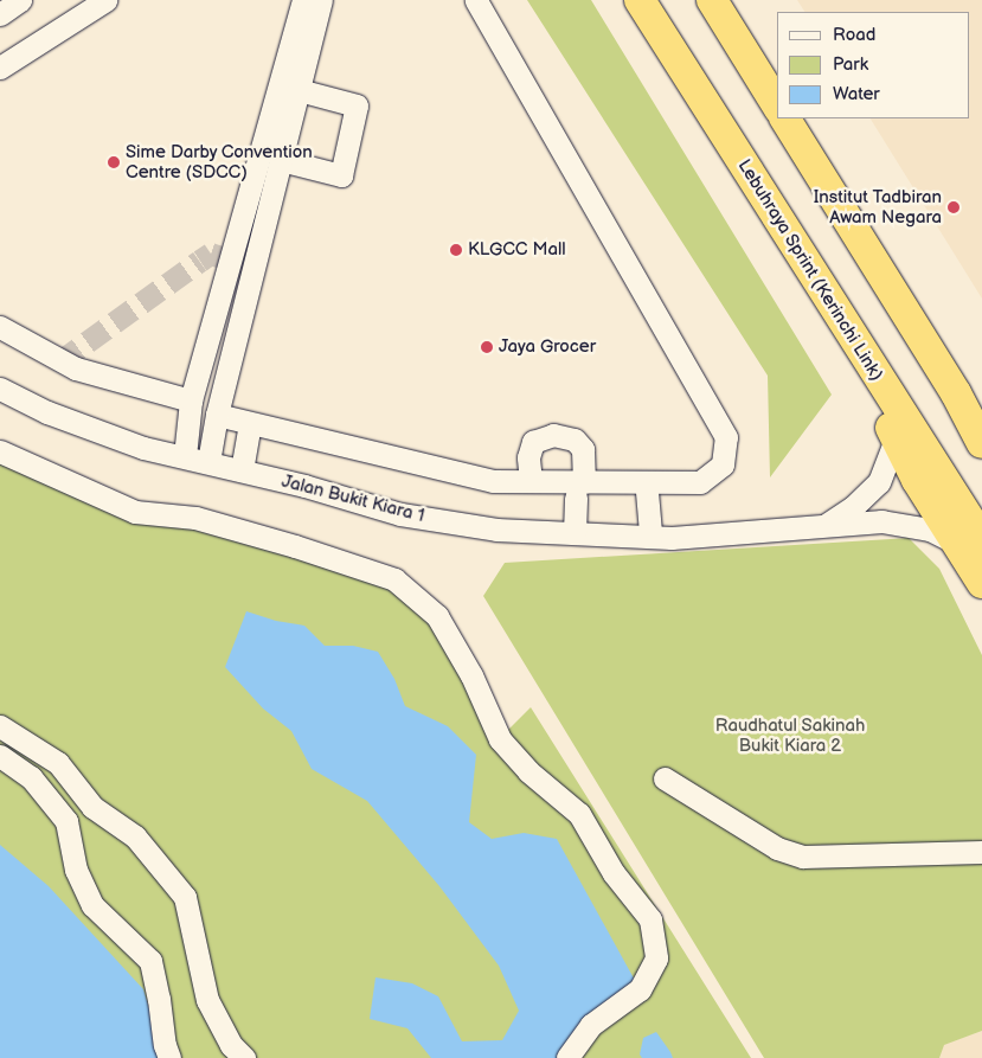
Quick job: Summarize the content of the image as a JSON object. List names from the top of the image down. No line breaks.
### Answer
{"streets":{"highway":["Lebuhraya Sprint (Kerinchi Link)"],"street":["Jalan Bukit Kiara 1"]},"crossings":[["Lebuhraya Sprint (Kerinchi Link)","Jalan Bukit Kiara 1"]],"parks":["Raudhatul Sakinah Bukit Kiara 2"],"places":["Sime Darby Convention Centre (SDCC)","Institut Tadbiran Awam Negara","KLGCC Mall","Jaya Grocer"],"legend":["Road","Park","Water"]}
